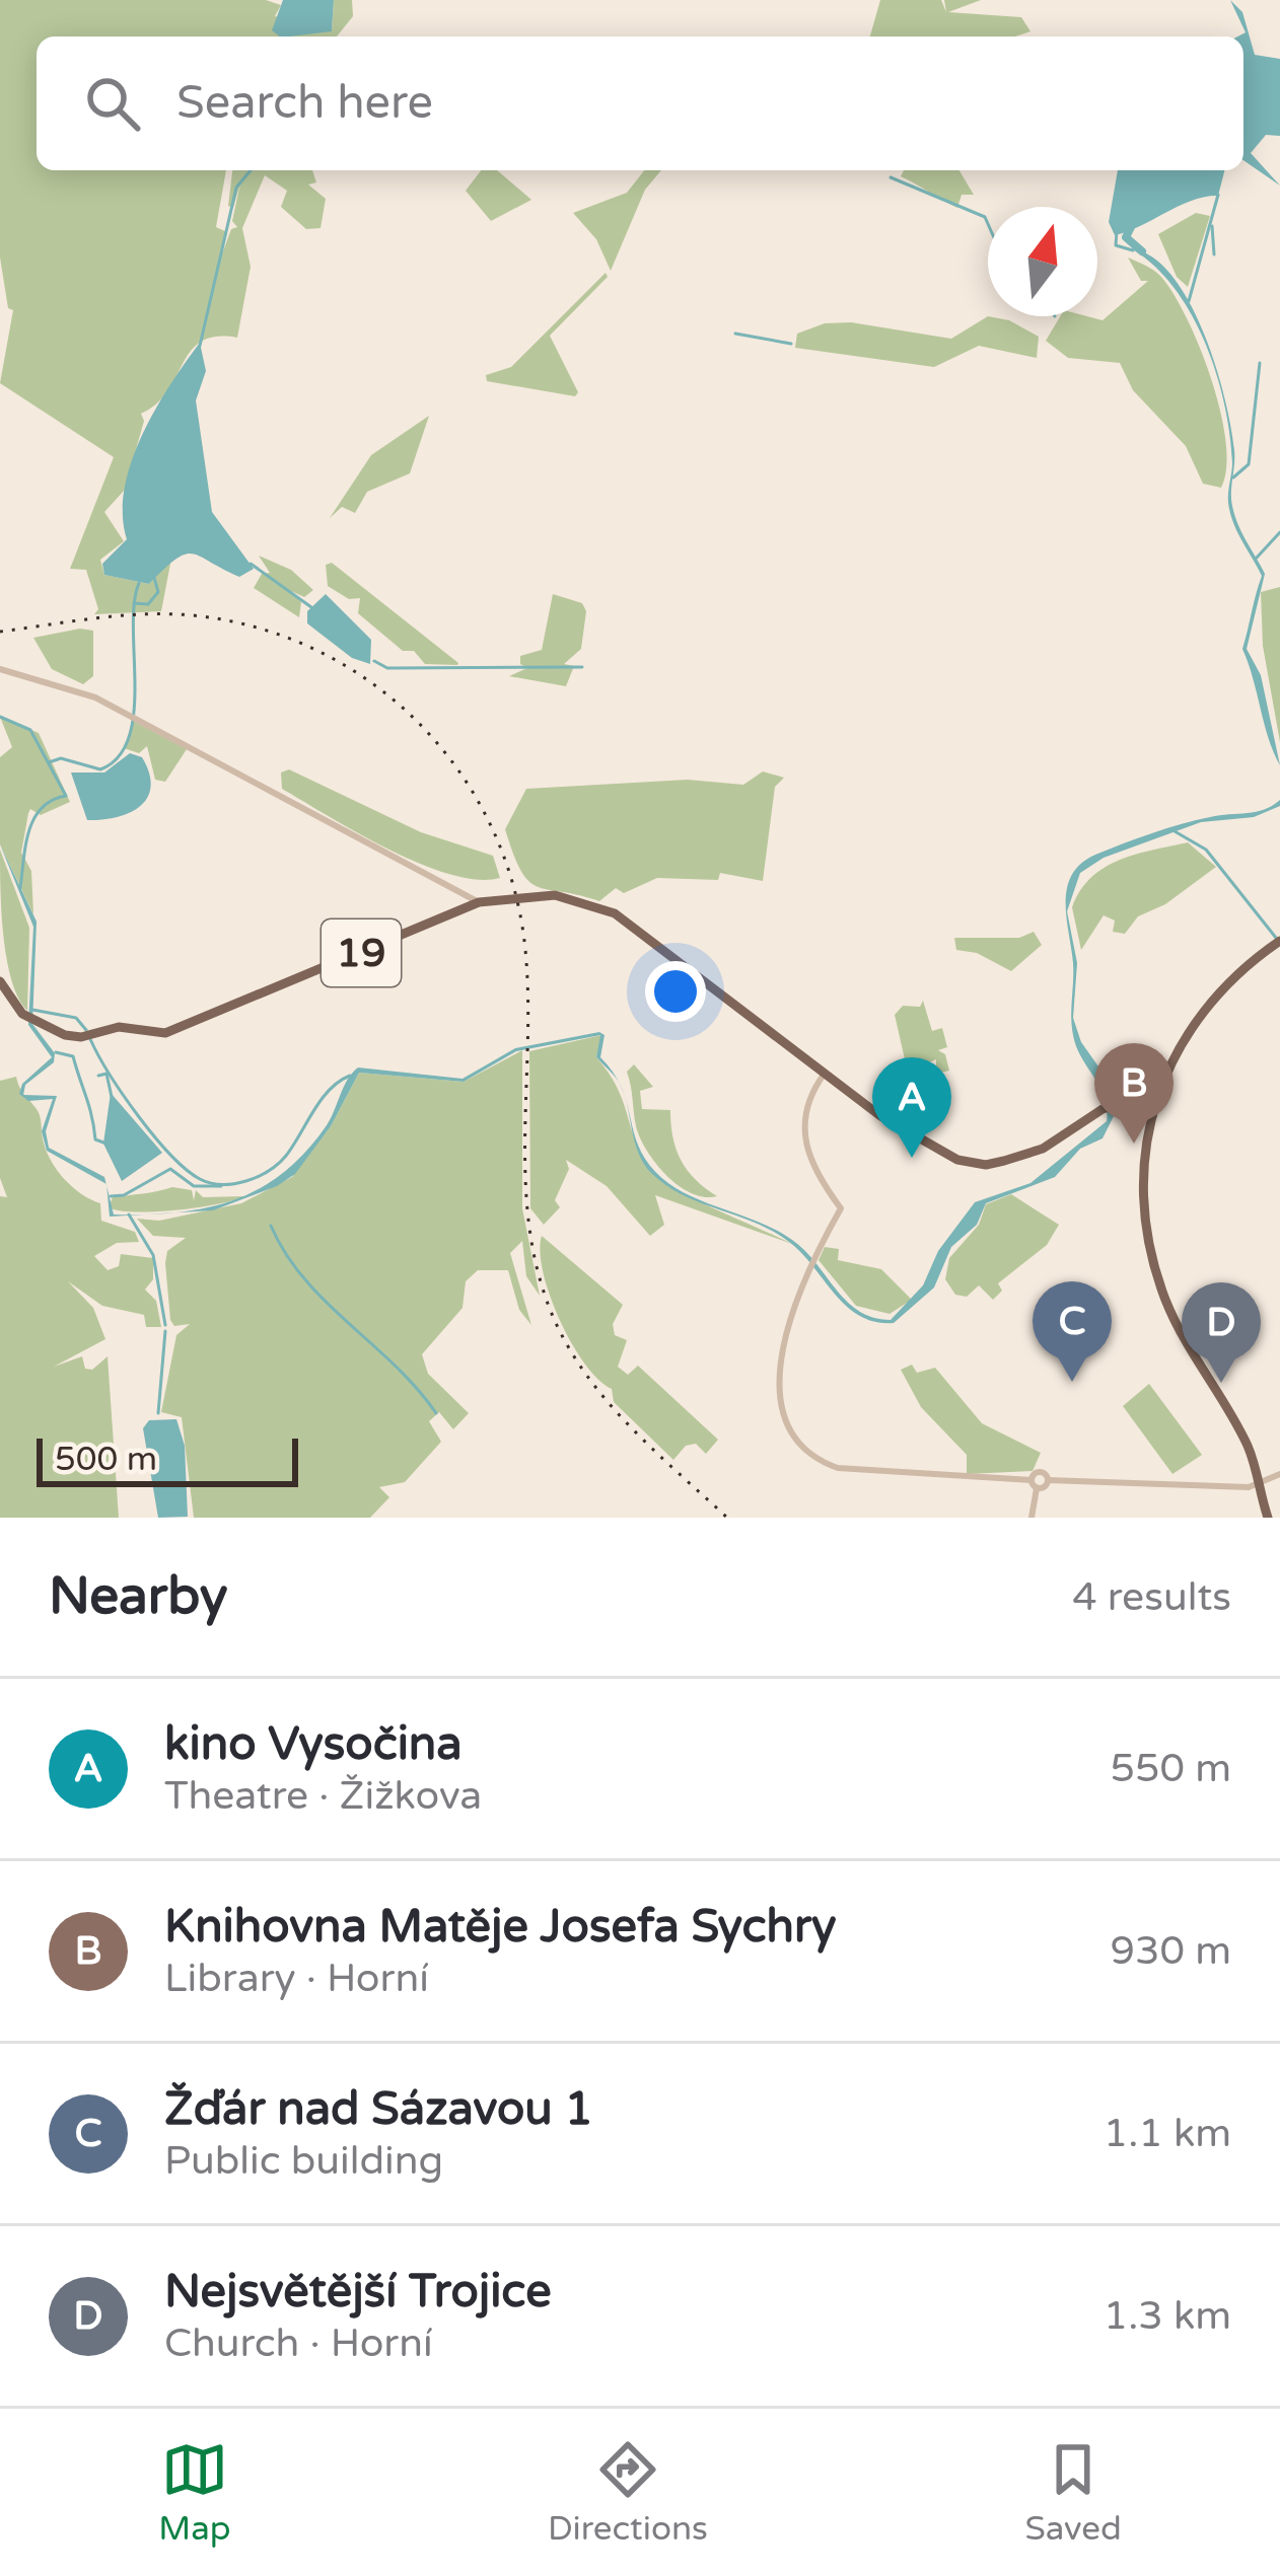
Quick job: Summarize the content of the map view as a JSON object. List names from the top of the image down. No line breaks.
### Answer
{"streets":{"main road":["19"]},"scale_bar":"500 m","north":"top","page":{"search":"Search here","pins":["B","A","C","D"],"scale":"500 m","heading":["Nearby","4 results"],"list":[{"mark":"A","name":"kino Vysočina","note":"Theatre · Žižkova","value":"550 m"},{"mark":"B","name":"Knihovna Matěje Josefa Sychry","note":"Library · Horní","value":"930 m"},{"mark":"C","name":"Žďár nad Sázavou 1","note":"Public building","value":"1.1 km"},{"mark":"D","name":"Nejsvětější Trojice","note":"Church · Horní","value":"1.3 km"}],"nav":["Map","Directions","Saved"]}}
